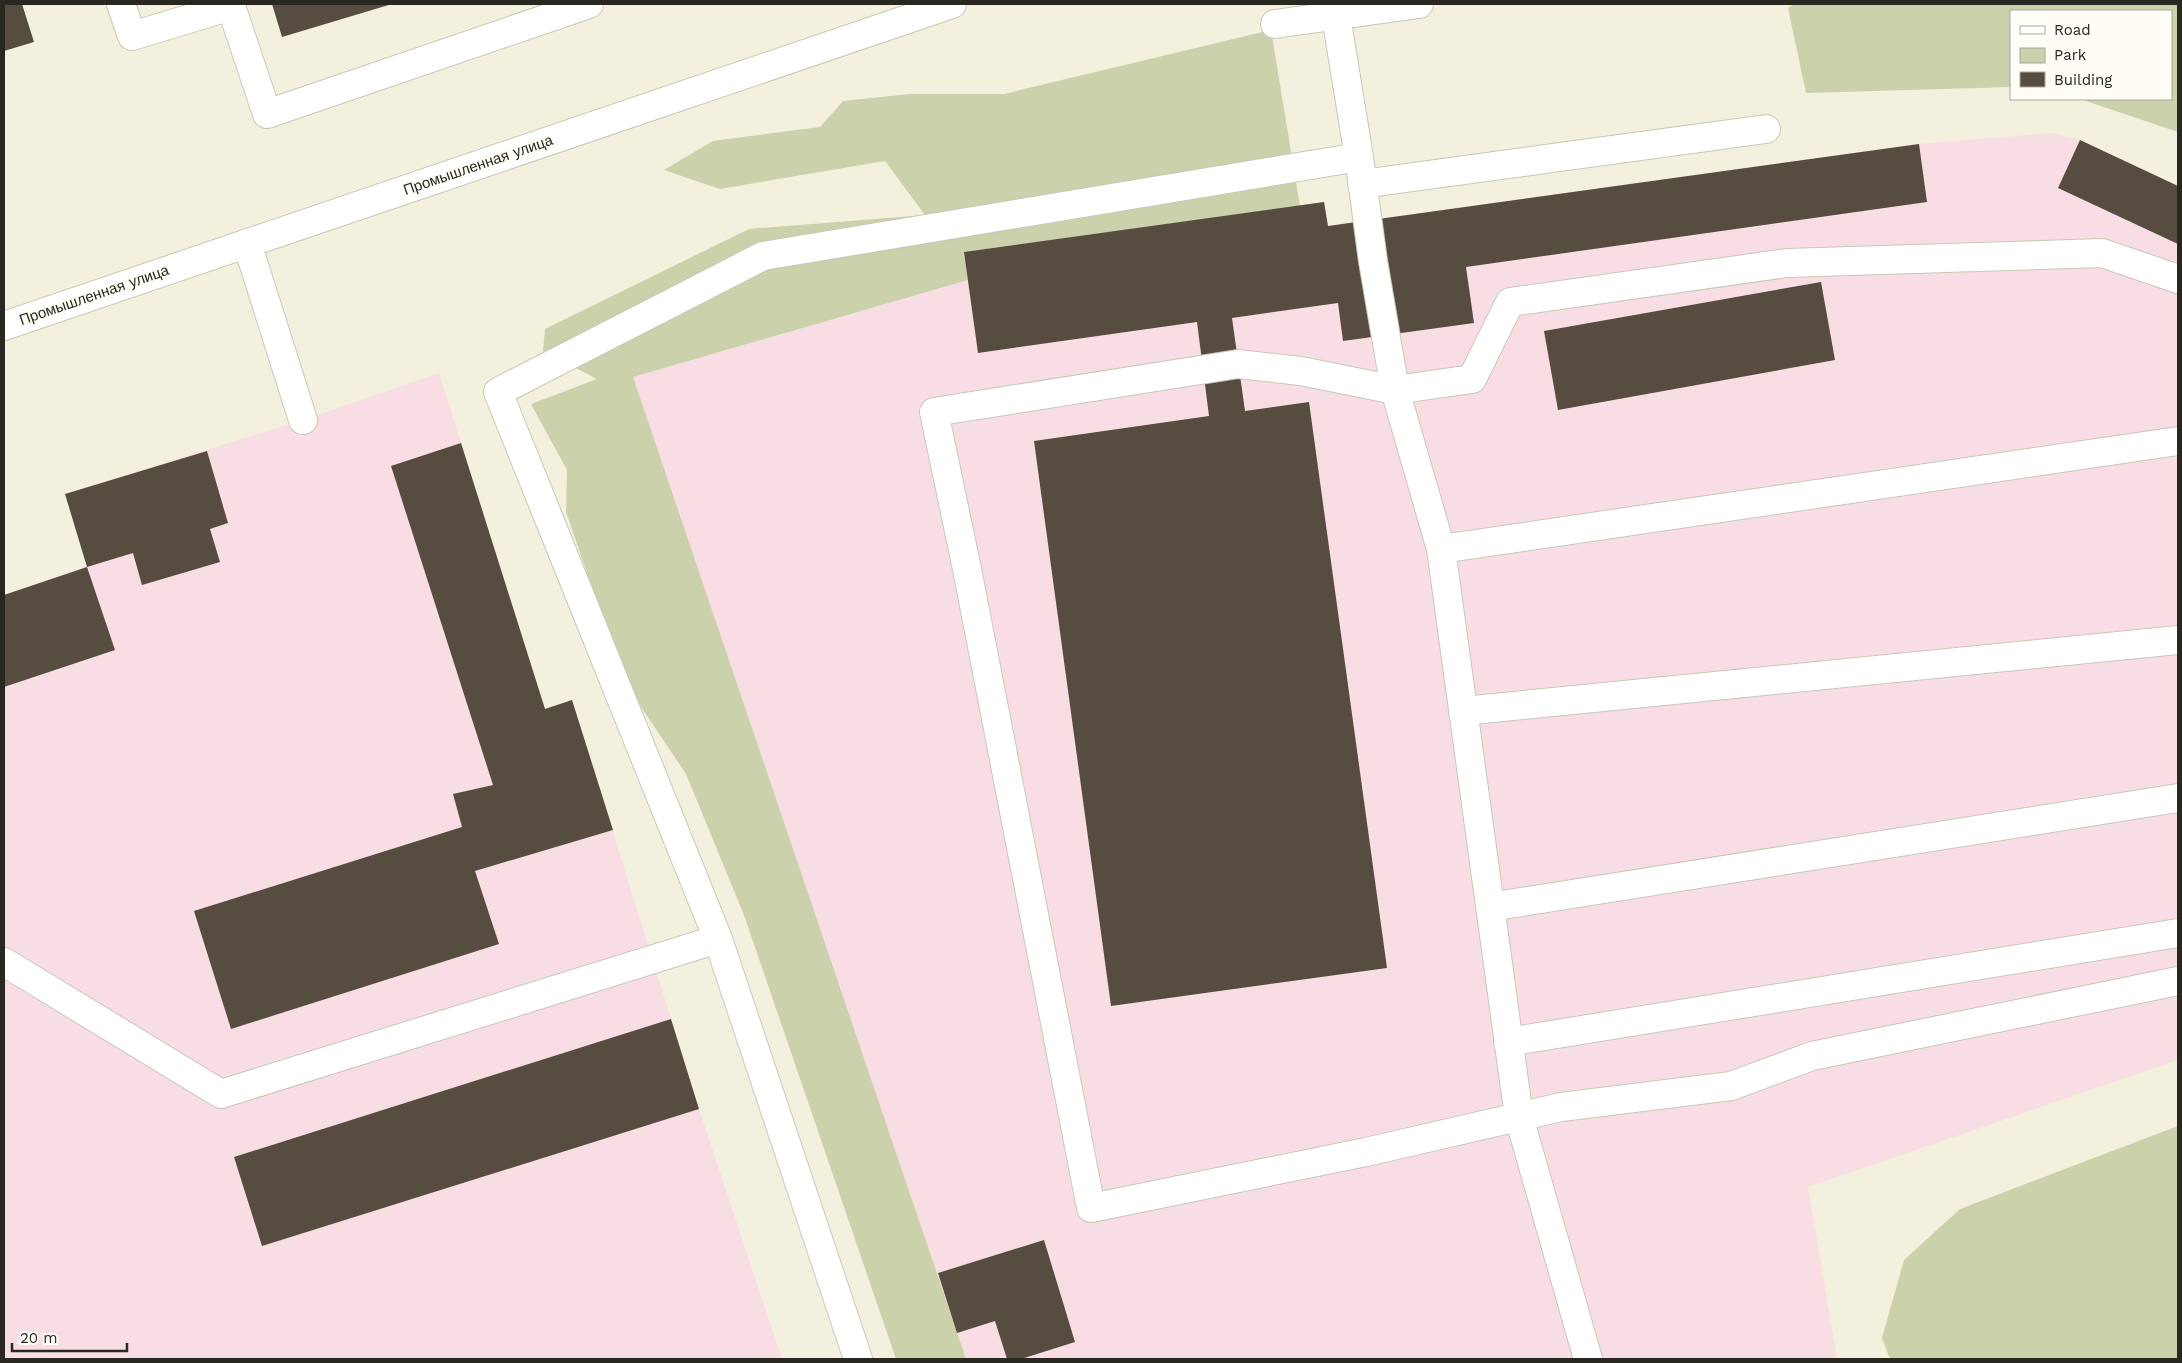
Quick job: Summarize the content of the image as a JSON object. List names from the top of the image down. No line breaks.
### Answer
{"streets":{"street":["Промышленная улица"]},"legend":["Road","Park","Building"],"scale_bar":"20 m"}
